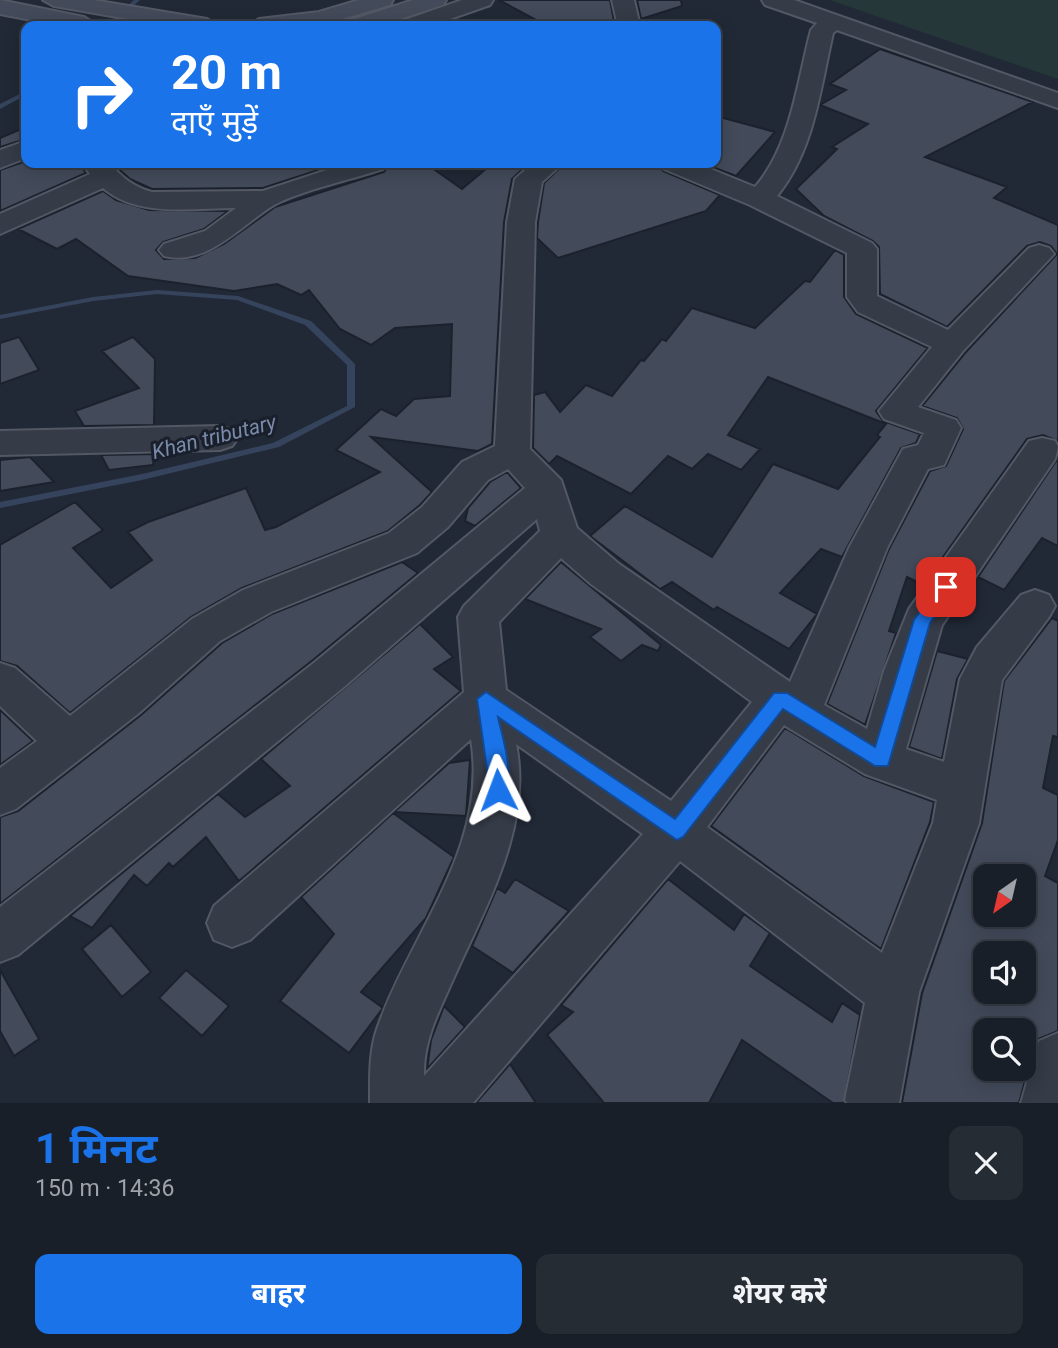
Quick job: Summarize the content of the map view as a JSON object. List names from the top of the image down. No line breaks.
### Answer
{"water":["Khan tributary"],"north":"bottom left","page":{"turn":["20 m","दाएँ मुड़ें"],"heading":["1 मिनट","150 m · 14:36"],"buttons":["बाहर","शेयर करें"]}}
